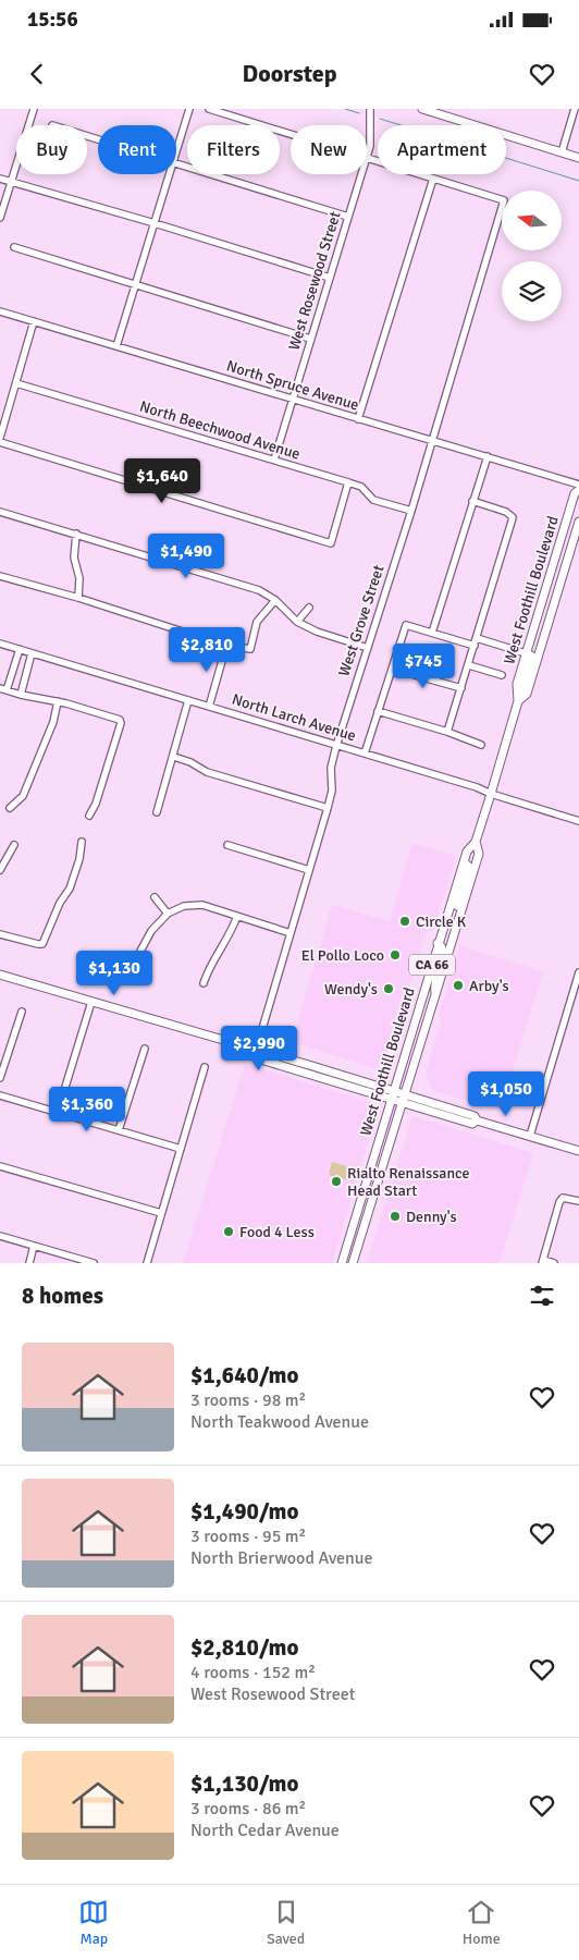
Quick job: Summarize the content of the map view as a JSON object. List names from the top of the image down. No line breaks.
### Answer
{"streets":{"main road":["West Foothill Boulevard","CA 66"],"street":["West Rosewood Street","North Spruce Avenue","North Beechwood Avenue","West Grove Street","North Larch Avenue"]},"crossings":[["West Rosewood Street","North Spruce Avenue"],["West Rosewood Street","North Beechwood Avenue"],["North Spruce Avenue","West Grove Street"],["North Beechwood Avenue","West Grove Street"],["West Foothill Boulevard","North Larch Avenue"],["West Grove Street","North Larch Avenue"]],"places":["Circle K","El Pollo Loco","Arby's","Wendy's","Rialto Renaissance Head Start","Denny's","Food 4 Less"],"north":"left","page":{"status":"15:56","header":"Doorstep","chip":["Buy","Rent","Filters","New","Apartment"],"price":["$1,640","$1,490","$2,810","$745","$1,130","$2,990","$1,050","$1,360"],"heading":"8 homes","list":[{"name":"$1,640/mo","note":"3 rooms · 98 m² · North Teakwood Avenue"},{"name":"$1,490/mo","note":"3 rooms · 95 m² · North Brierwood Avenue"},{"name":"$2,810/mo","note":"4 rooms · 152 m² · West Rosewood Street"},{"name":"$1,130/mo","note":"3 rooms · 86 m² · North Cedar Avenue"}],"tabs":["Map","Saved","Home"]}}
